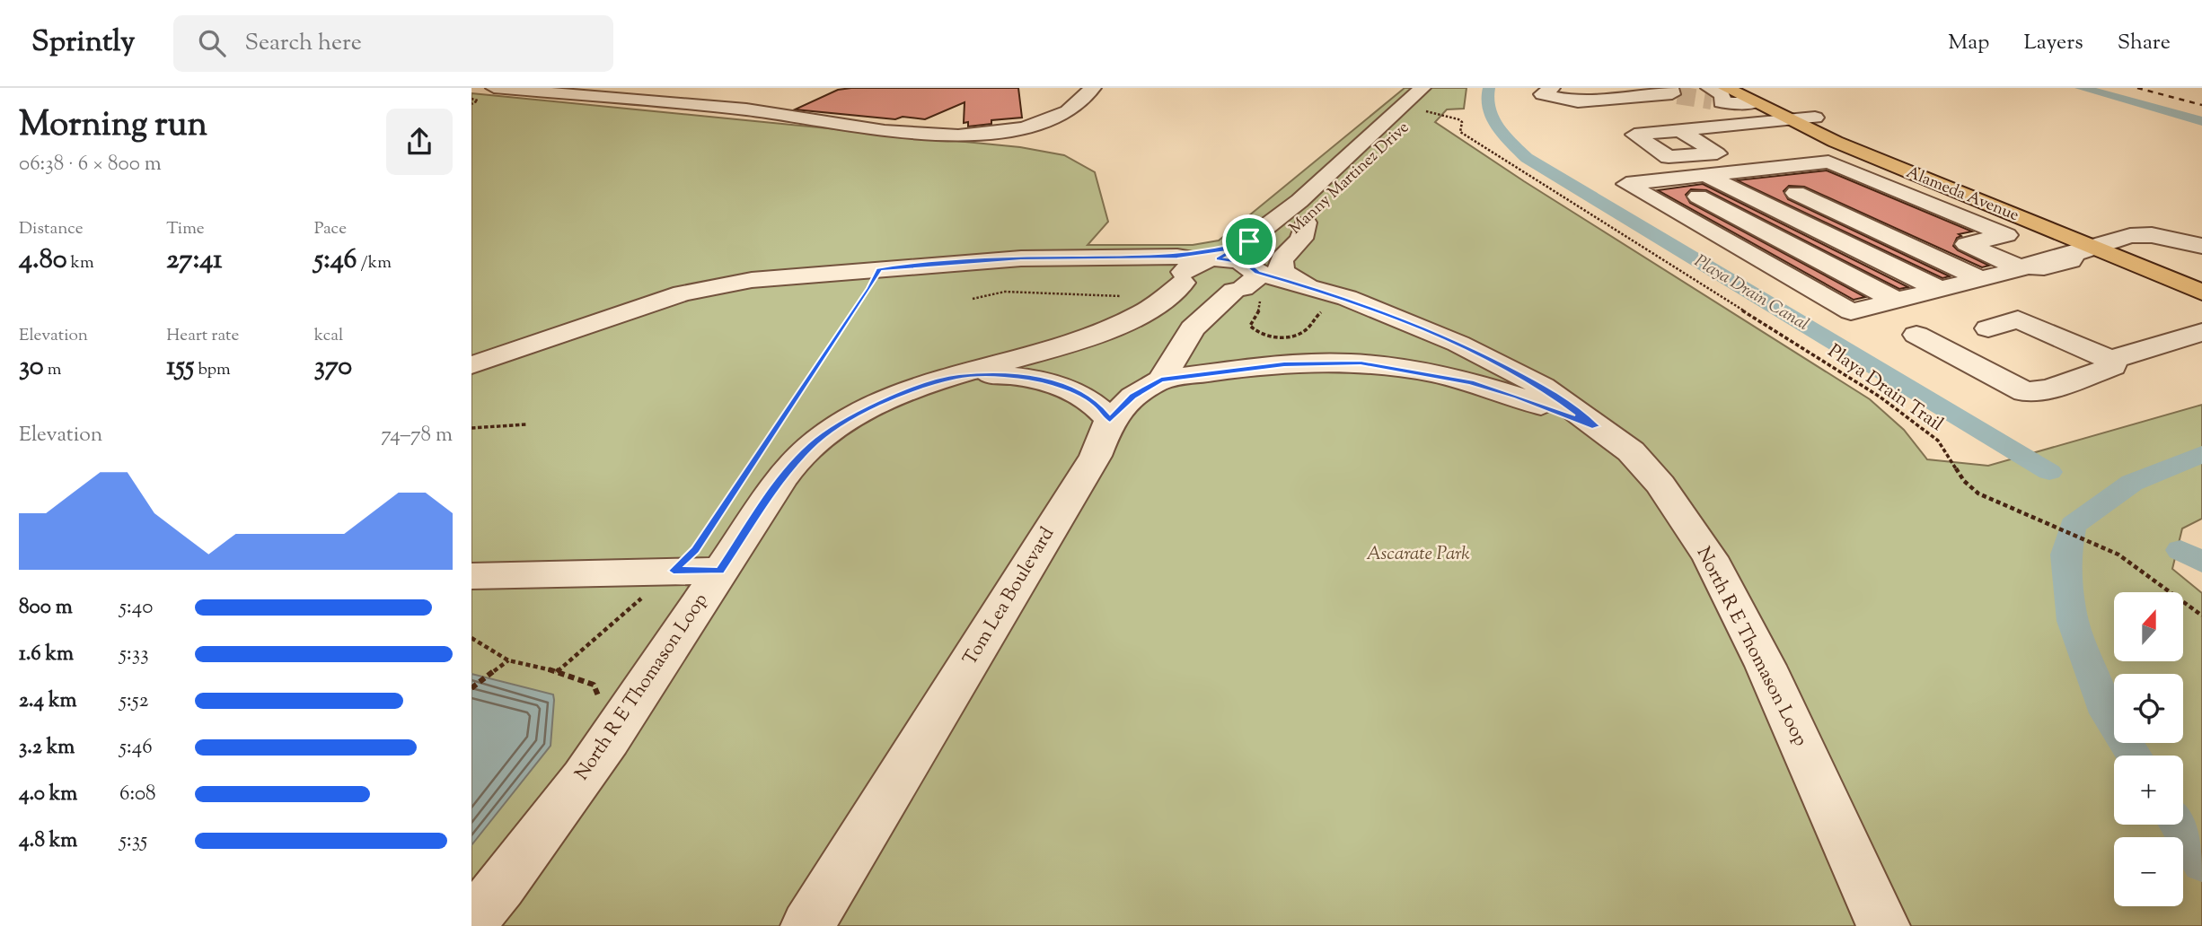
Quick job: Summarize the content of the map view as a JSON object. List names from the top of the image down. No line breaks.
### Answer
{"streets":{"main road":["Alameda Avenue"],"street":["Manny Martinez Drive","Tom Lea Boulevard","North R E Thomason Loop"],"path":["Playa Drain Trail"]},"crossings":[["Manny Martinez Drive","Playa Drain Trail"],["Manny Martinez Drive","Tom Lea Boulevard"],["Manny Martinez Drive","North R E Thomason Loop"]],"water":["Playa Drain Canal"],"parks":["Ascarate Park"],"north":"top","page":{"header":"Sprintly","search":"Search here","nav":["Map","Layers","Share"],"heading":["Morning run","06:38 · 6 × 800 m"],"stats":[["Distance","4.80 km"],["Time","27:41"],["Pace","5:46 /km"],["Elevation","30 m"],["Heart rate","155 bpm"],["kcal","370"]],"chart":["Elevation","74–78 m"],"list":[{"name":"800 m","note":"5:40"},{"name":"1.6 km","note":"5:33"},{"name":"2.4 km","note":"5:52"},{"name":"3.2 km","note":"5:46"},{"name":"4.0 km","note":"6:08"},{"name":"4.8 km","note":"5:35"}],"map_buttons":["+","−"]}}
